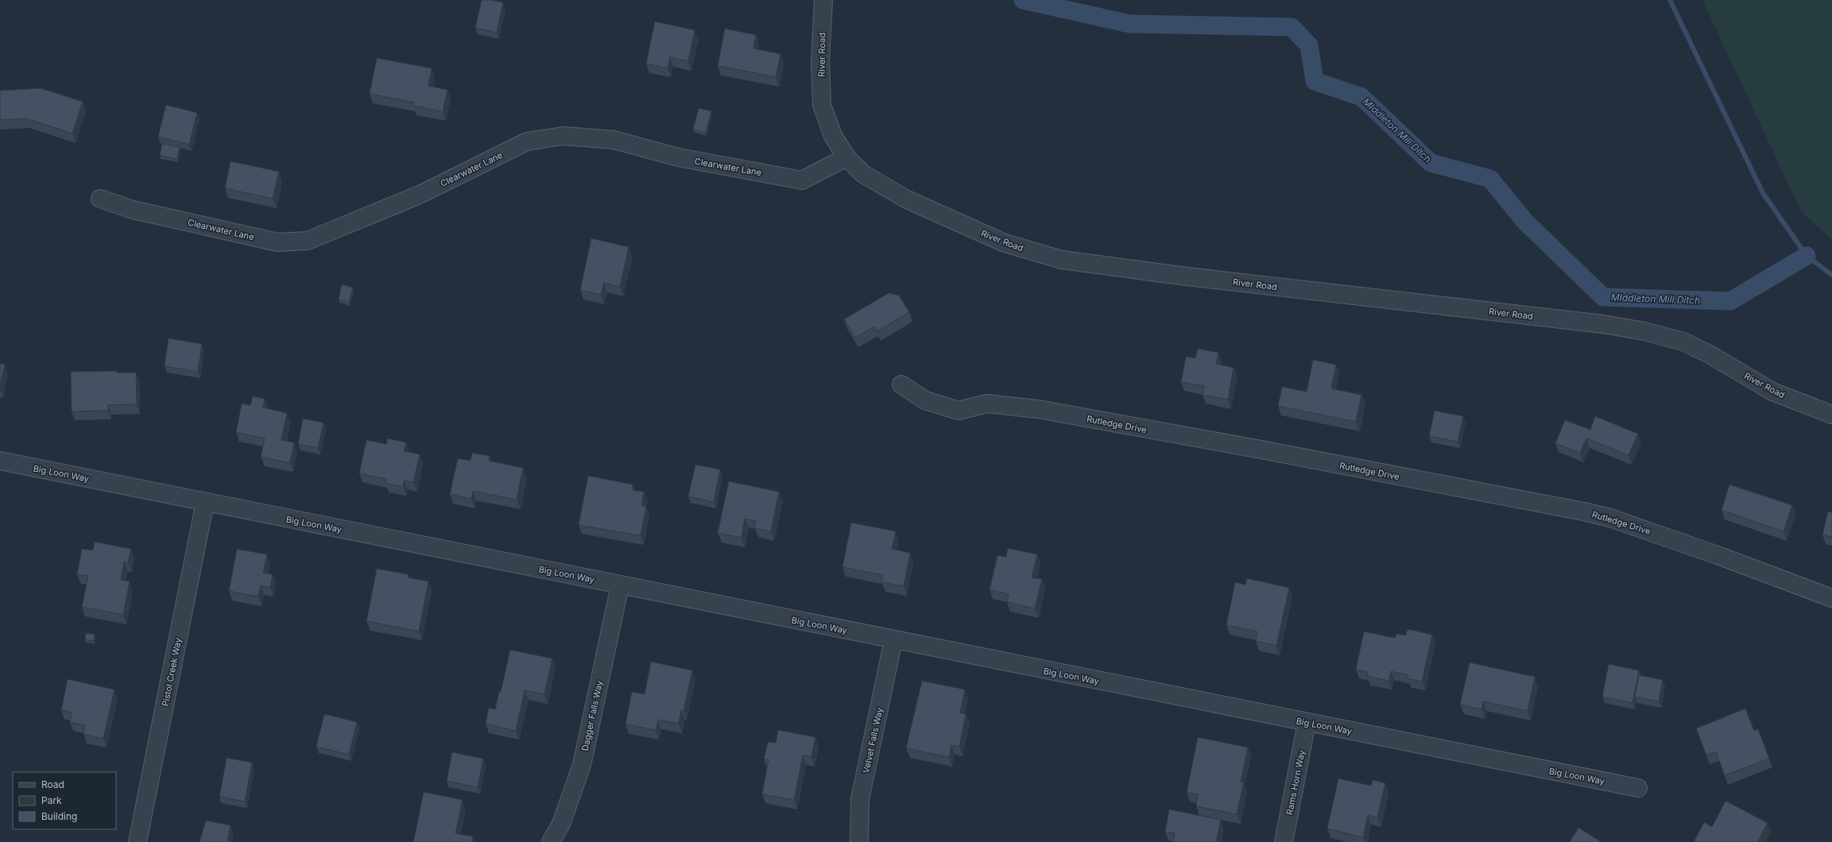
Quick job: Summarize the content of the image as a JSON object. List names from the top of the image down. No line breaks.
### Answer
{"streets":{"street":["River Road","Clearwater Lane","Rutledge Drive","Big Loon Way","Pistol Creek Way","Dagger Falls Way","Velvet Falls Way","Rams Horn Way"]},"crossings":[["River Road","Clearwater Lane"],["Big Loon Way","Pistol Creek Way"],["Big Loon Way","Dagger Falls Way"],["Big Loon Way","Velvet Falls Way"],["Big Loon Way","Rams Horn Way"]],"water":["MIddleton Mill Ditch"],"legend":["Road","Park","Building"]}
